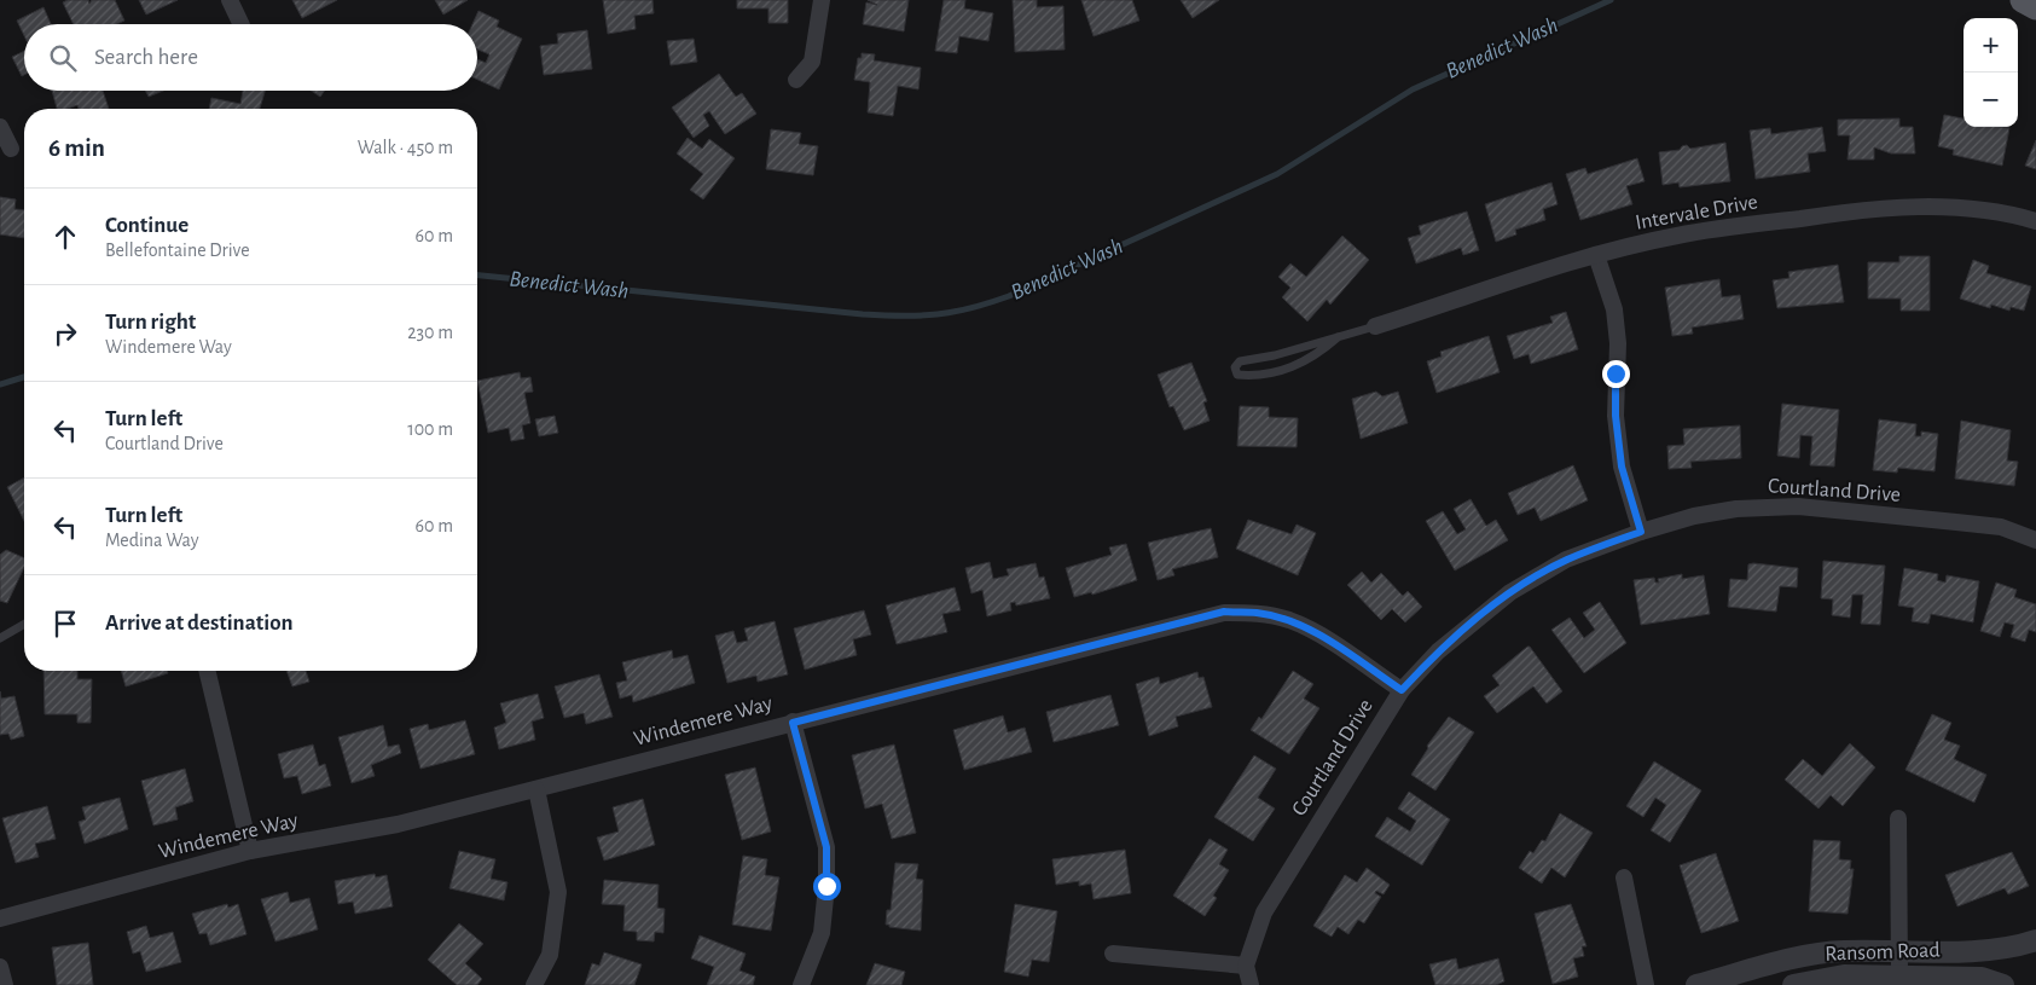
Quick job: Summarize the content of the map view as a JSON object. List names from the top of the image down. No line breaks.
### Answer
{"streets":{"street":["Intervale Drive","Courtland Drive","Windemere Way","Ransom Road"]},"crossings":[["Courtland Drive","Windemere Way"]],"water":["Benedict Wash"],"page":{"map_buttons":["+","−"],"search":"Search here","heading":["6 min","Walk · 450 m"],"list":[["Continue","Bellefontaine Drive","60 m"],["Turn right","Windemere Way","230 m"],["Turn left","Courtland Drive","100 m"],["Turn left","Medina Way","60 m"],"Arrive at destination"]}}
